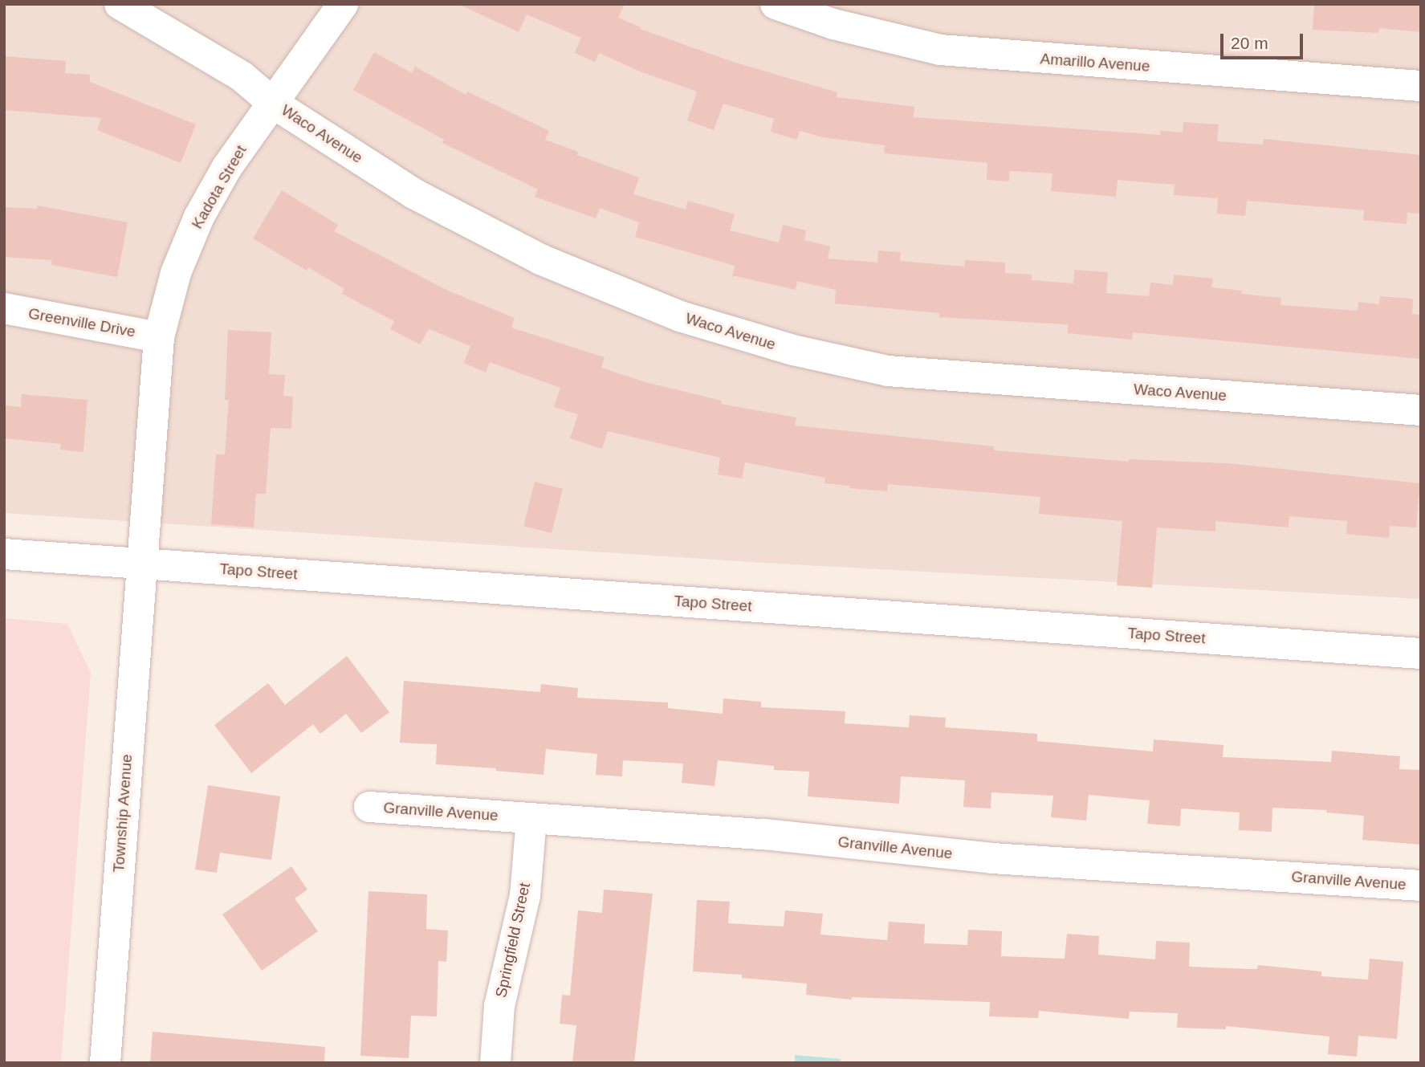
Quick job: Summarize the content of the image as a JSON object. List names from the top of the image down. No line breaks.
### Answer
{"streets":{"street":["Amarillo Avenue","Waco Avenue","Kadota Street","Greenville Drive","Tapo Street","Granville Avenue","Township Avenue","Springfield Street"]},"crossings":[["Waco Avenue","Kadota Street"],["Kadota Street","Greenville Drive"],["Kadota Street","Tapo Street"],["Kadota Street","Township Avenue"],["Tapo Street","Township Avenue"],["Granville Avenue","Springfield Street"]],"scale_bar":"20 m"}
